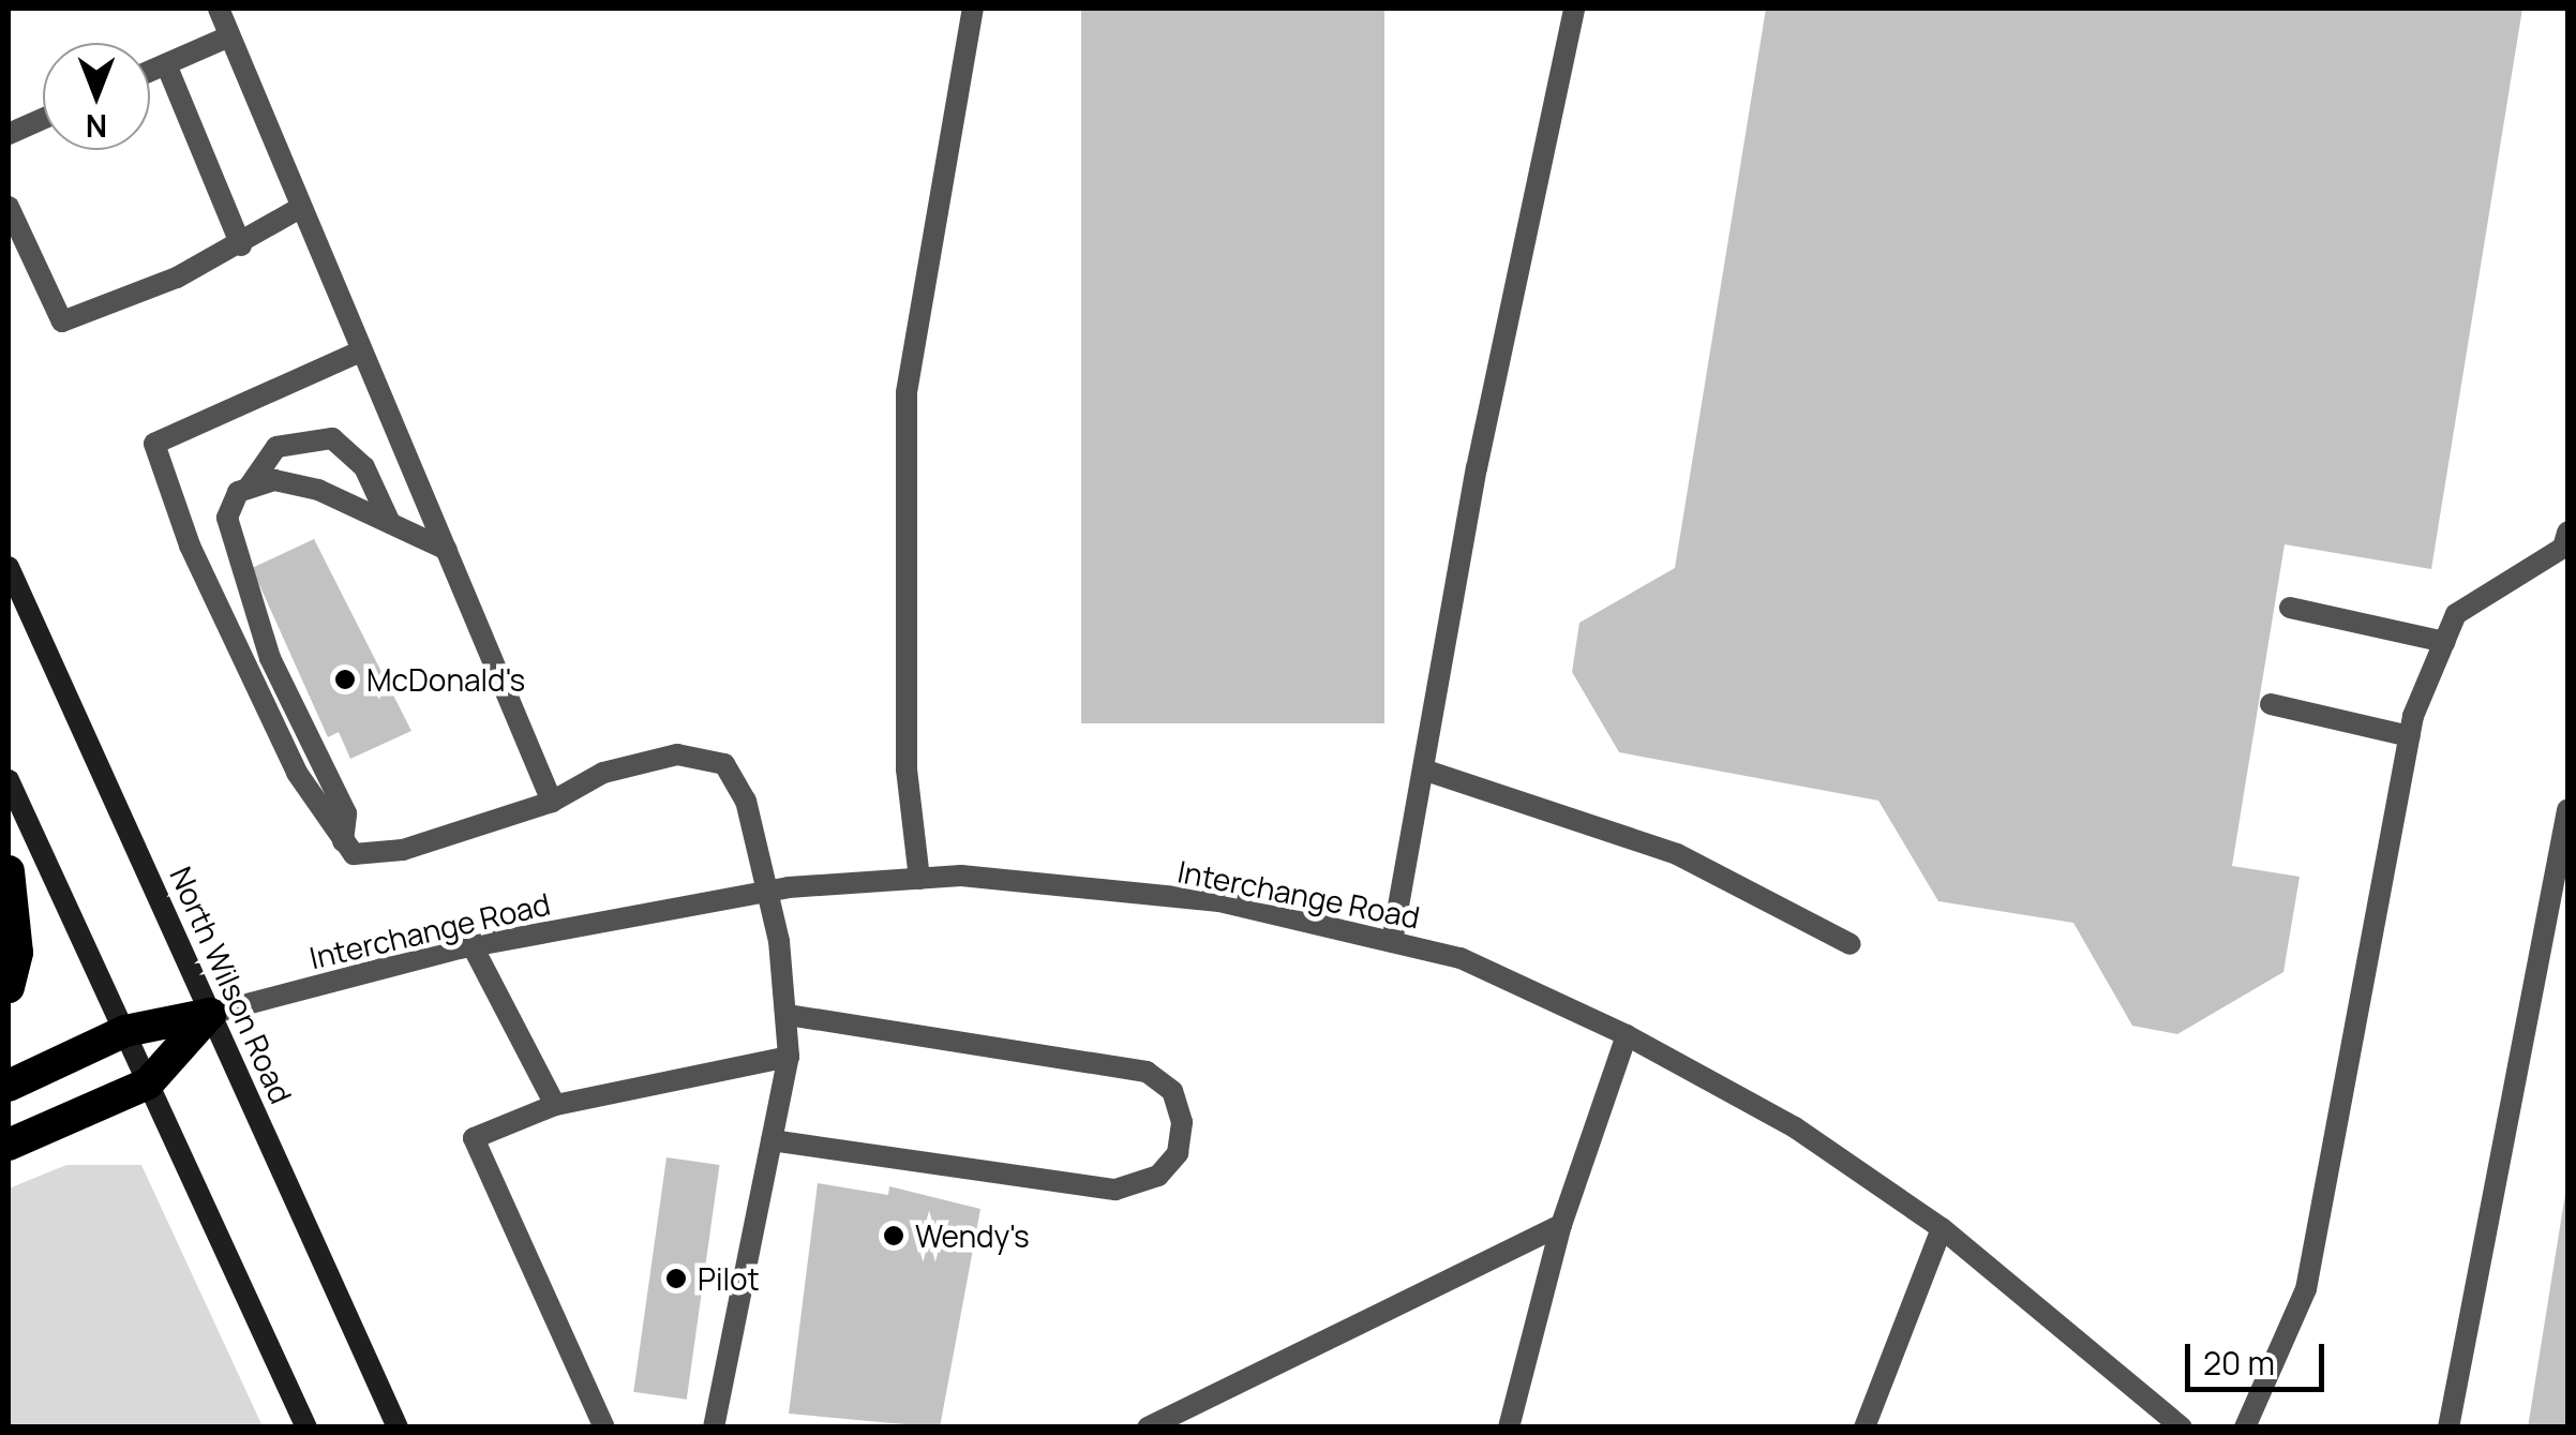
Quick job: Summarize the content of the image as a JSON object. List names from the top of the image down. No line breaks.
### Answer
{"streets":{"main road":["North Wilson Road"],"street":["Interchange Road"]},"crossings":[["Interchange Road","North Wilson Road"]],"places":["McDonald's","Wendy's","Pilot"],"scale_bar":"20 m","north":"bottom"}
